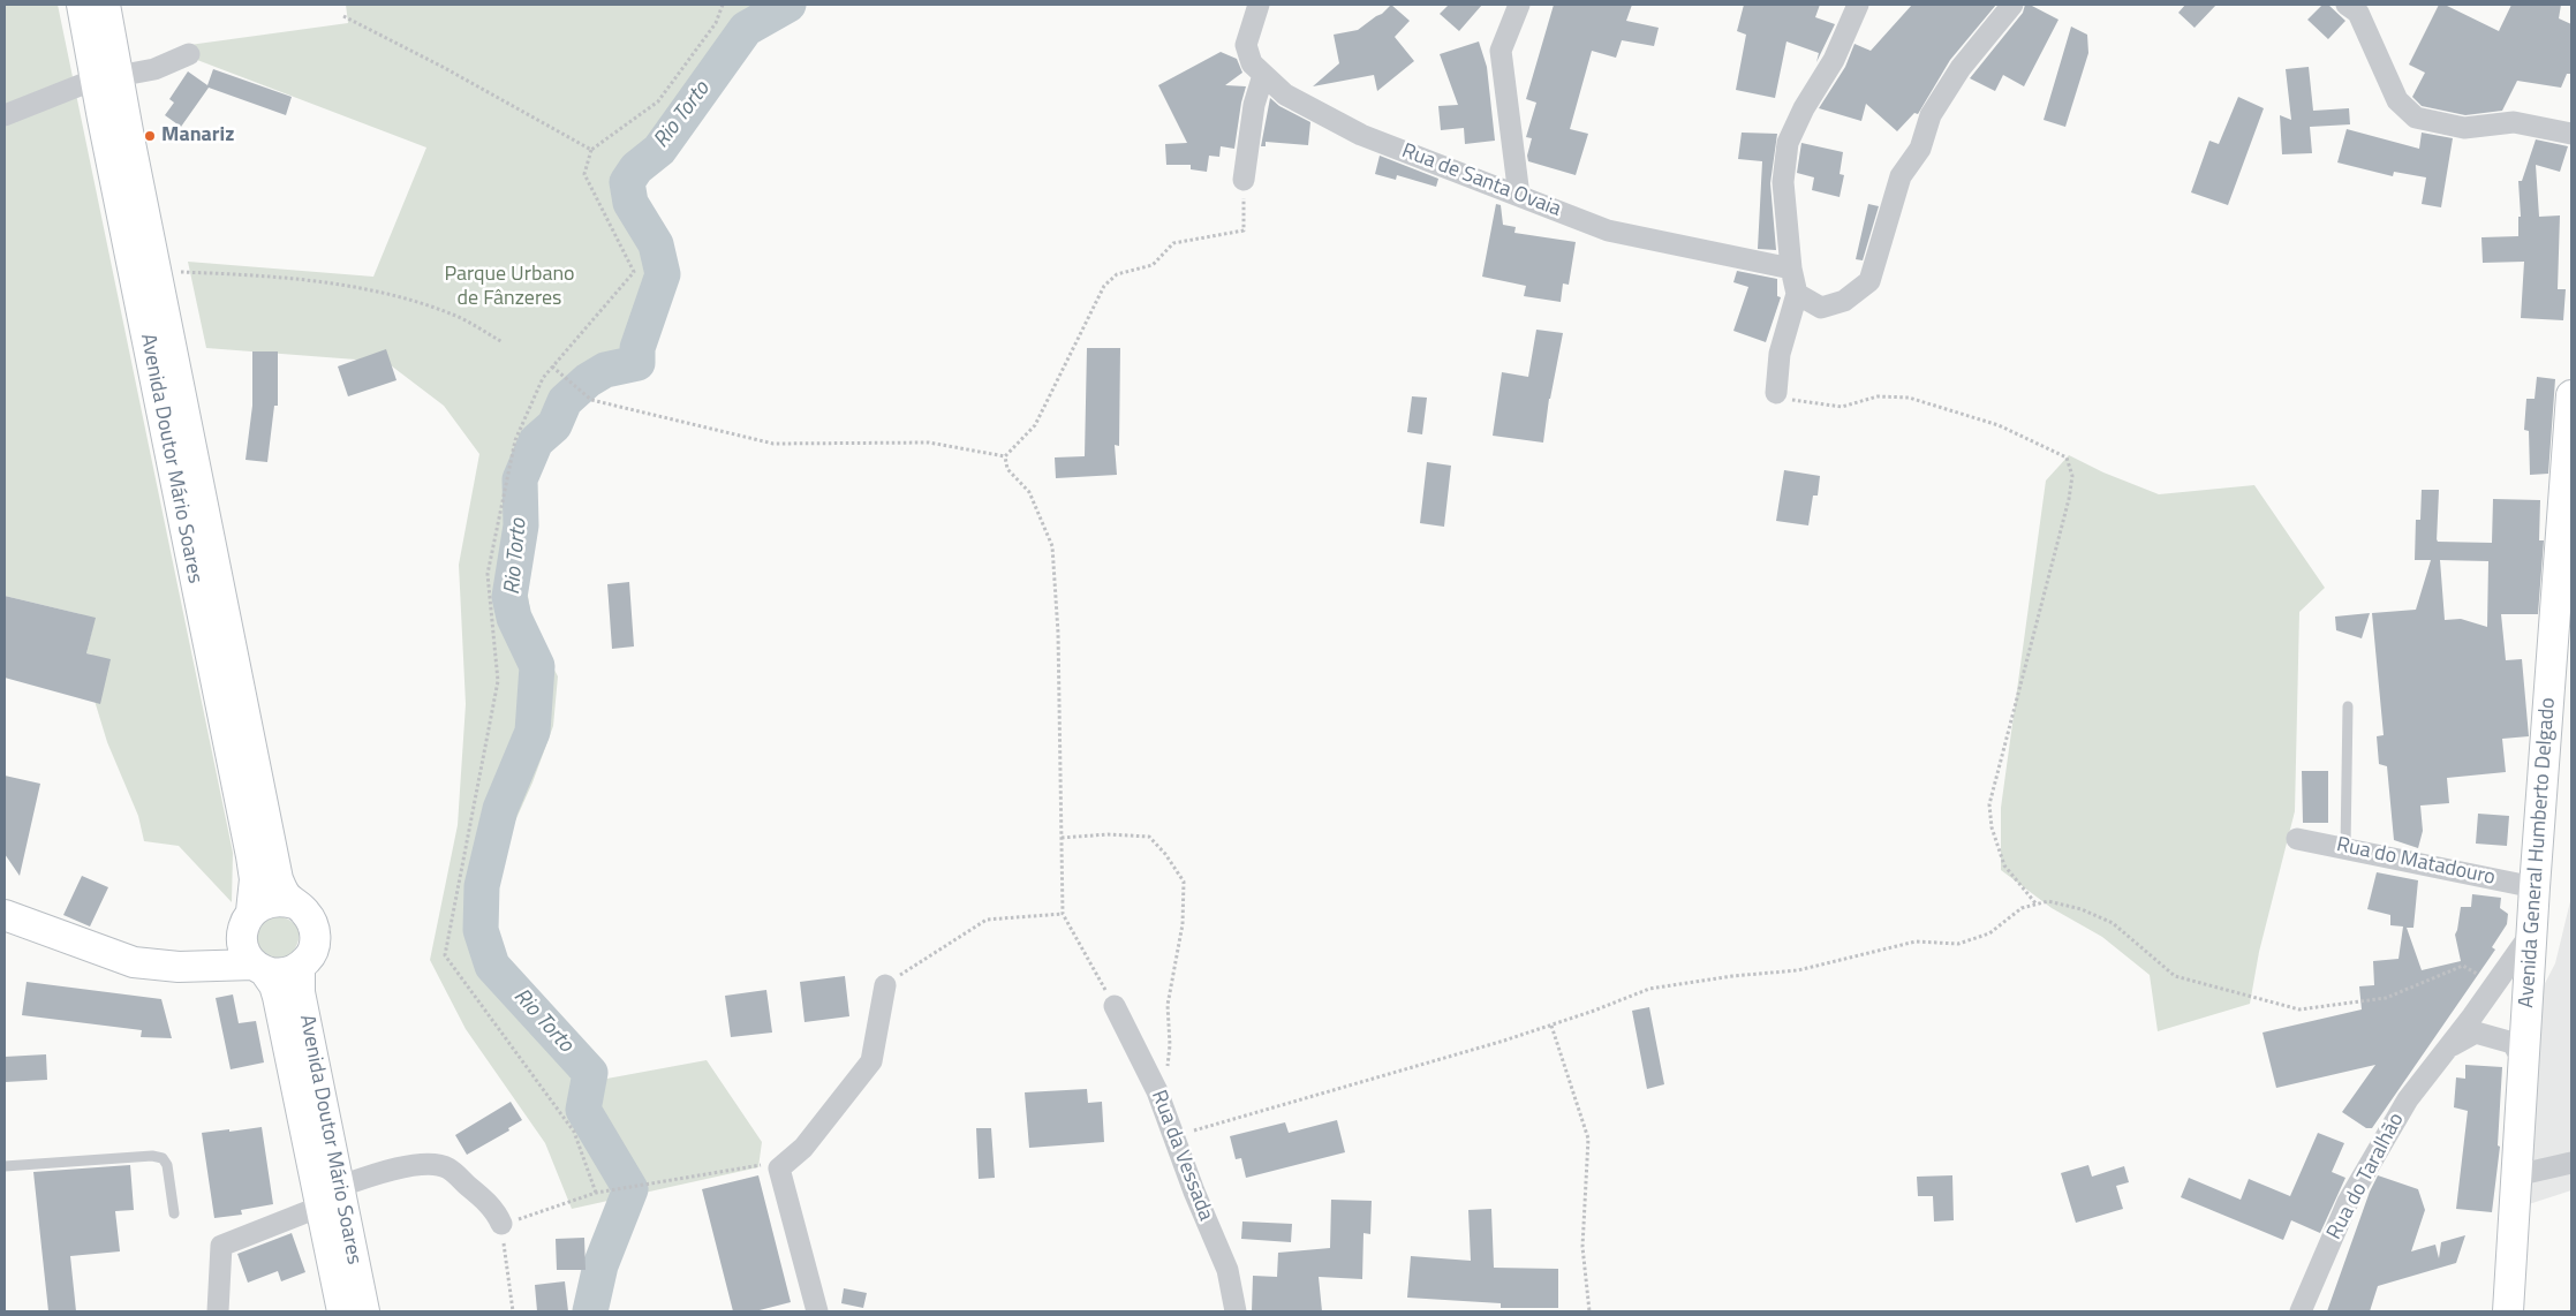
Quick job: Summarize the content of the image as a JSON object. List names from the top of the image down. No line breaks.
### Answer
{"streets":{"main road":["Avenida Doutor Mário Soares","Avenida General Humberto Delgado"],"street":["Rua de Santa Ovaia","Rua do Matadouro","Rua da Vessada","Rua do Taralhão"]},"crossings":[["Avenida General Humberto Delgado","Rua do Matadouro"],["Avenida General Humberto Delgado","Rua do Taralhão"]],"water":["Rio Torto"],"parks":["Parque Urbano de Fânzeres"],"places":["Manariz"]}
